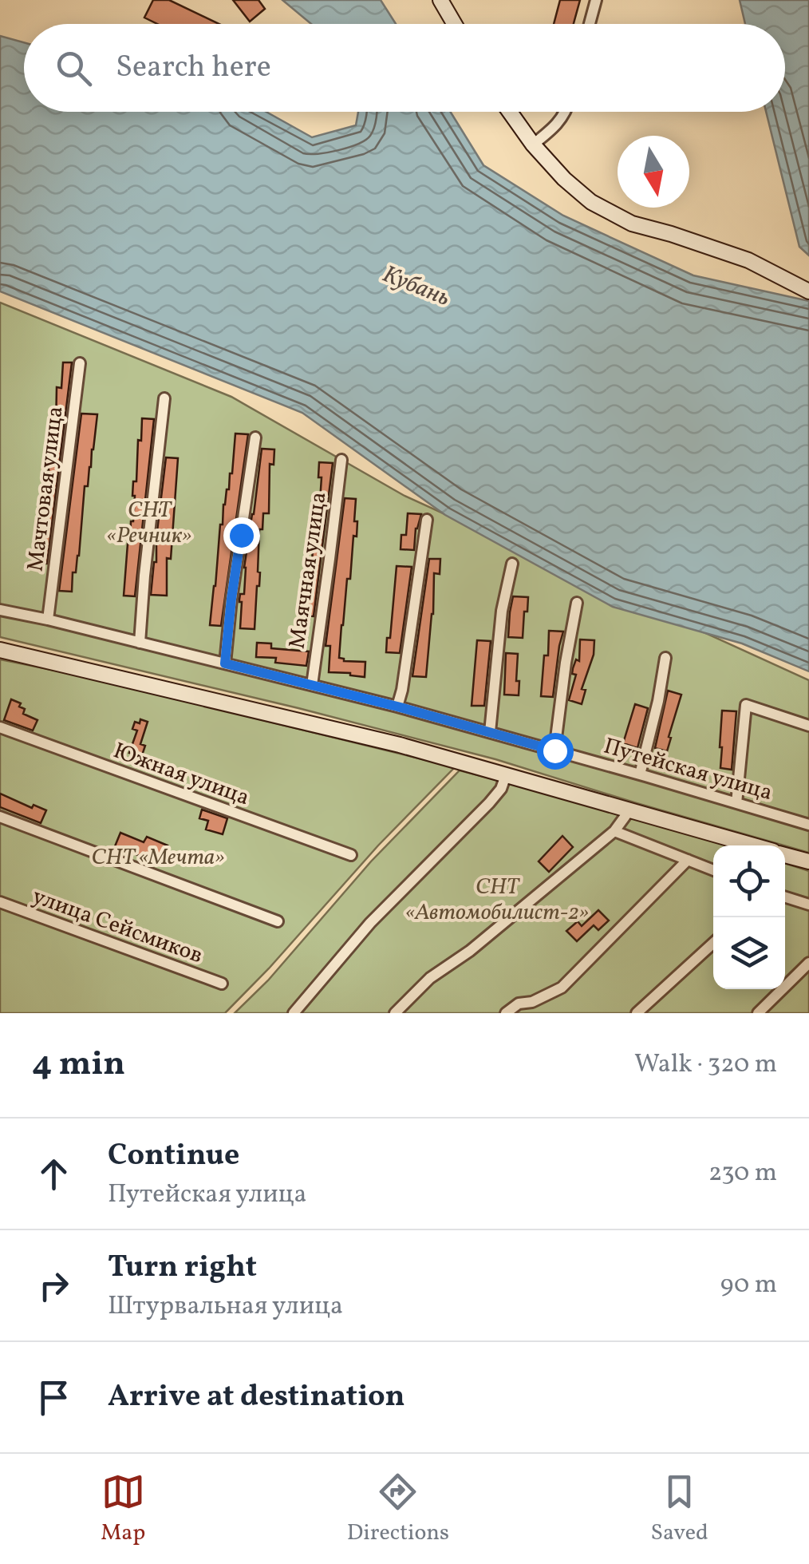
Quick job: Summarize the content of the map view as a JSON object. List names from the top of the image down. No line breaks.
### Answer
{"streets":{"street":["Мачтовая улица","Маячная улица","Путейская улица","Южная улица","улица Сейсмиков"]},"crossings":[["Мачтовая улица","Путейская улица"],["Маячная улица","Путейская улица"]],"water":["Кубань"],"parks":["СНТ «Речник»","СНТ «Мечта»","СНТ «Автомобилист-2»"],"north":"bottom","page":{"search":"Search here","heading":["4 min","Walk · 320 m"],"list":[["Continue","Путейская улица","230 m"],["Turn right","Штурвальная улица","90 m"],"Arrive at destination"],"nav":["Map","Directions","Saved"]}}
